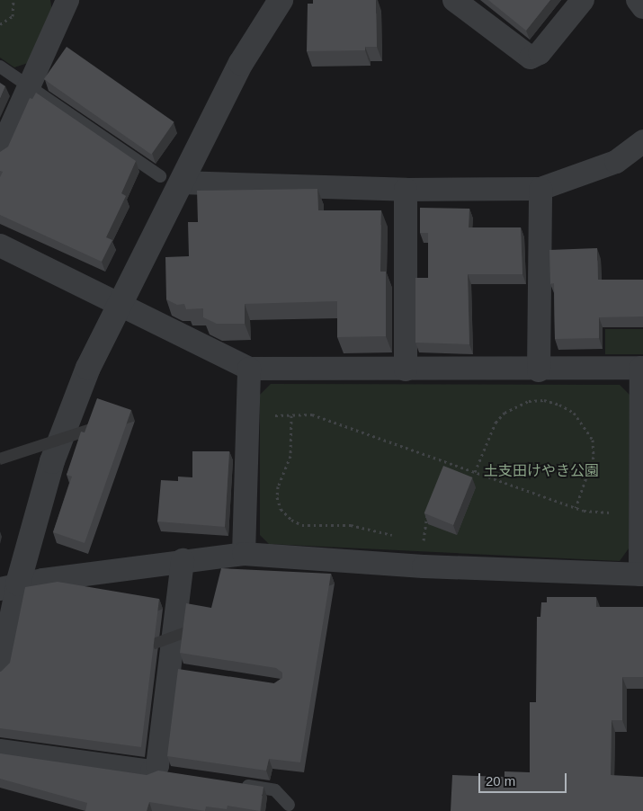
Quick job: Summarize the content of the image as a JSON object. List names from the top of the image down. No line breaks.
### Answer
{"parks":["土支田けやき公園"],"scale_bar":"20 m"}
